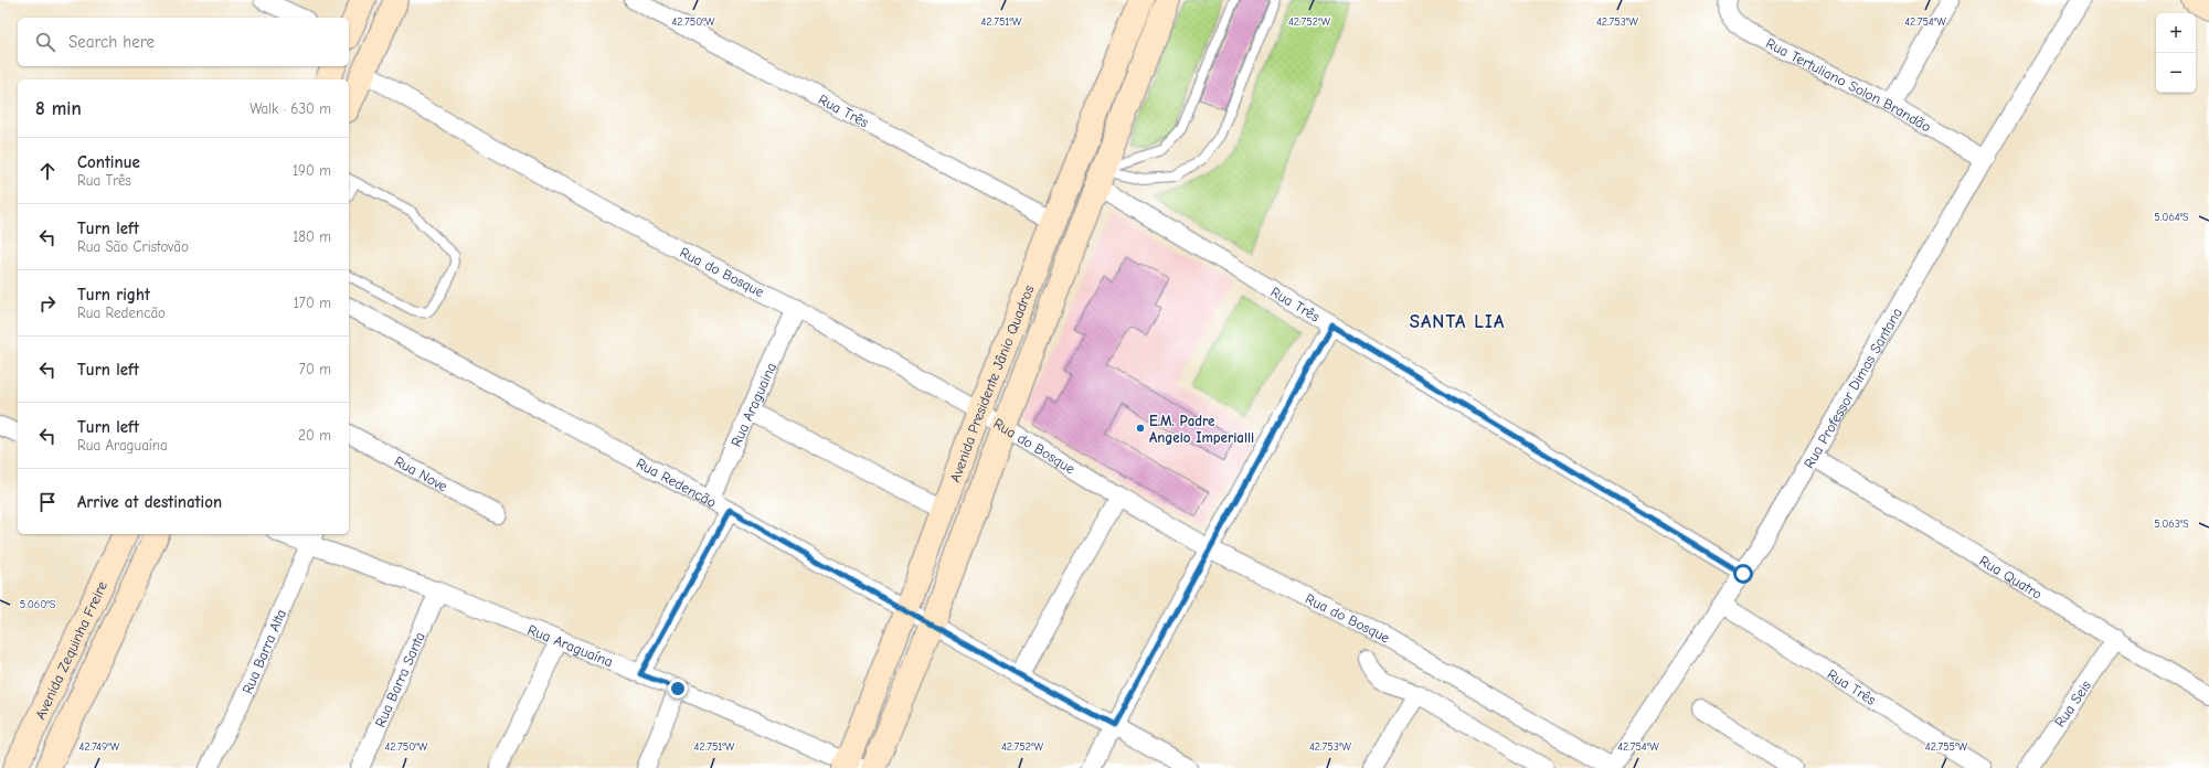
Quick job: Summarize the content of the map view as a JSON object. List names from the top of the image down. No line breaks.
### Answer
{"streets":{"street":["Rua Tertuliano Solon Brandão","Rua Três","Rua do Bosque","Avenida Presidente Jânio Quadros","Rua Professor Dimas Santana","Rua Araguaina","Rua Nove","Rua Redencão","Rua Quatro","Rua Araguaína","Avenida Zequinha Freire","Rua Barra Alta","Rua Barra Santa","Rua Seis"]},"crossings":[["Rua Tertuliano Solon Brandão","Rua Professor Dimas Santana"],["Rua Três","Avenida Presidente Jânio Quadros"],["Rua Três","Rua Professor Dimas Santana"],["Rua do Bosque","Avenida Presidente Jânio Quadros"],["Rua do Bosque","Rua Professor Dimas Santana"],["Rua do Bosque","Rua Araguaina"],["Avenida Presidente Jânio Quadros","Rua Redencão"],["Avenida Presidente Jânio Quadros","Rua Araguaína"],["Rua Professor Dimas Santana","Rua Quatro"],["Rua Araguaina","Rua Redencão"],["Rua Quatro","Rua Seis"],["Rua Araguaína","Rua Barra Alta"],["Rua Araguaína","Rua Barra Santa"]],"districts":["SANTA LIA"],"places":["E.M. Padre Angelo Imperialli"],"page":{"map_buttons":["+","−"],"search":"Search here","heading":["8 min","Walk · 630 m"],"list":[["Continue","Rua Três","190 m"],["Turn left","Rua São Cristovão","180 m"],["Turn right","Rua Redencão","170 m"],["Turn left","70 m"],["Turn left","Rua Araguaína","20 m"],"Arrive at destination"]},"coordinates":["42.750°W","42.751°W","42.752°W","42.753°W","42.754°W","5.064°S","5.063°S","5.060°S","42.749°W","42.755°W"]}
